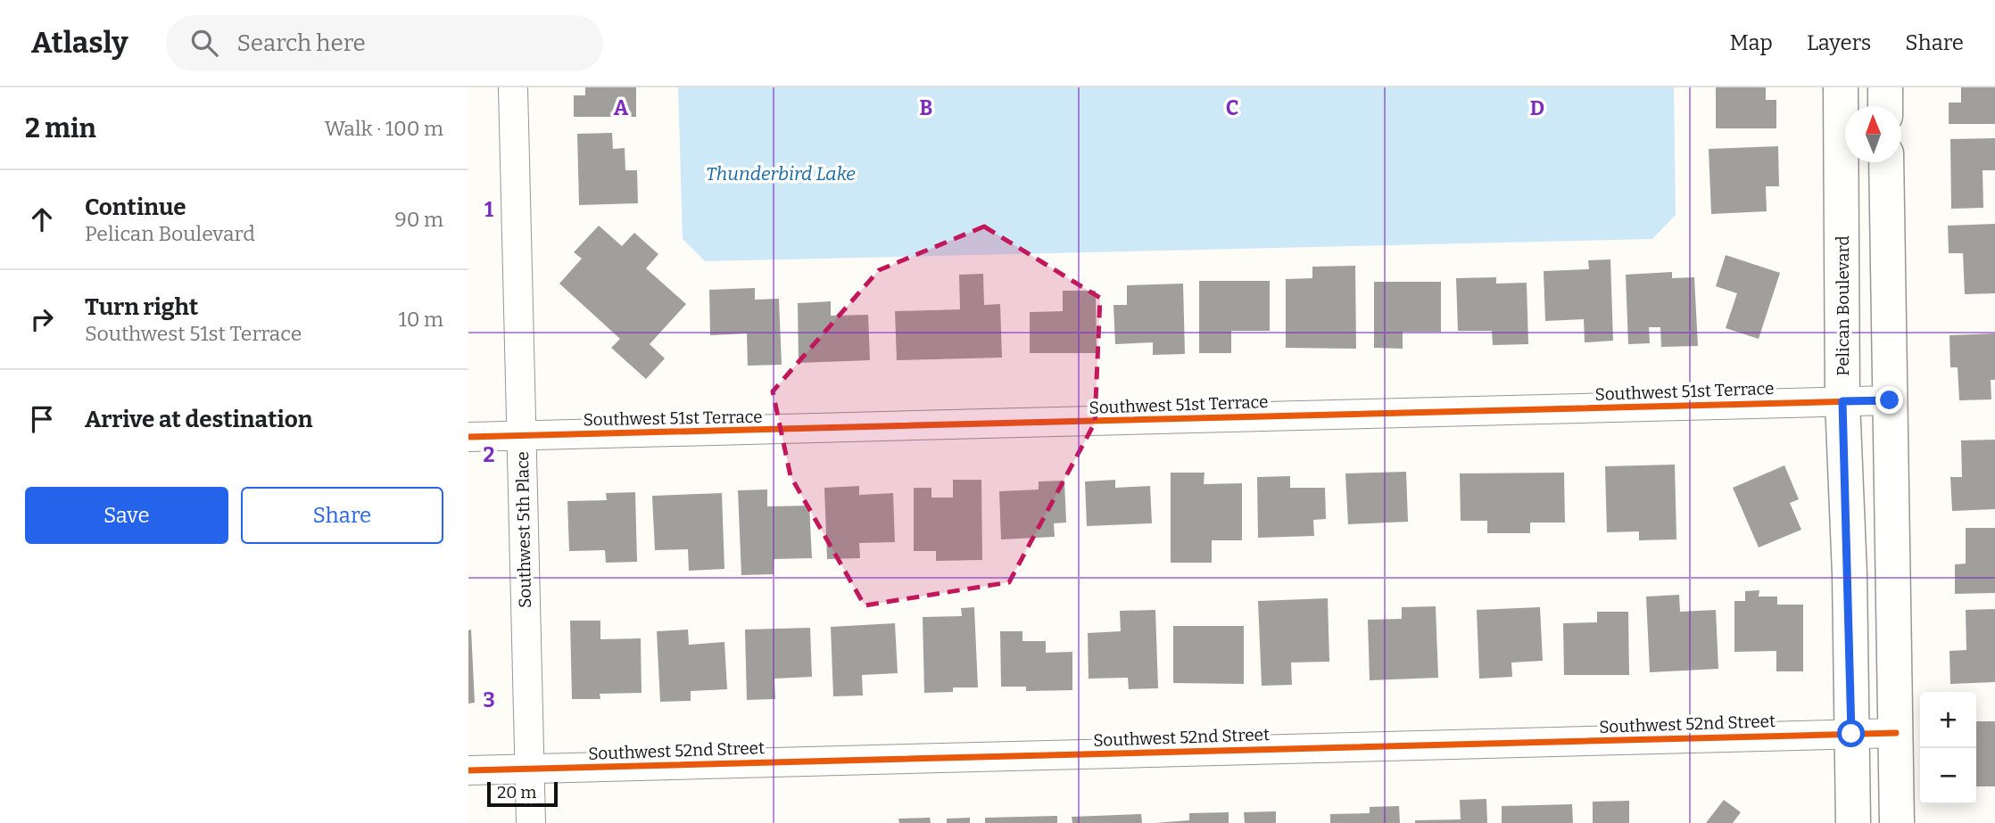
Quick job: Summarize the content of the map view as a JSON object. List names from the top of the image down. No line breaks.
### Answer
{"streets":{"street":["Pelican Boulevard","Southwest 51st Terrace","Southwest 5th Place","Southwest 52nd Street"]},"crossings":[["Pelican Boulevard","Southwest 51st Terrace"],["Pelican Boulevard","Southwest 52nd Street"],["Southwest 51st Terrace","Southwest 5th Place"],["Southwest 5th Place","Southwest 52nd Street"]],"water":["Thunderbird Lake"],"scale_bar":"20 m","north":"top","page":{"header":"Atlasly","search":"Search here","nav":["Map","Layers","Share"],"heading":["2 min","Walk · 100 m"],"list":[["Continue","Pelican Boulevard","90 m"],["Turn right","Southwest 51st Terrace","10 m"],"Arrive at destination"],"buttons":["Save","Share"],"map_buttons":["+","−"],"scale":"20 m"},"grid":{"columns":["A","B","C","D"],"rows":["1","2","3"]}}
